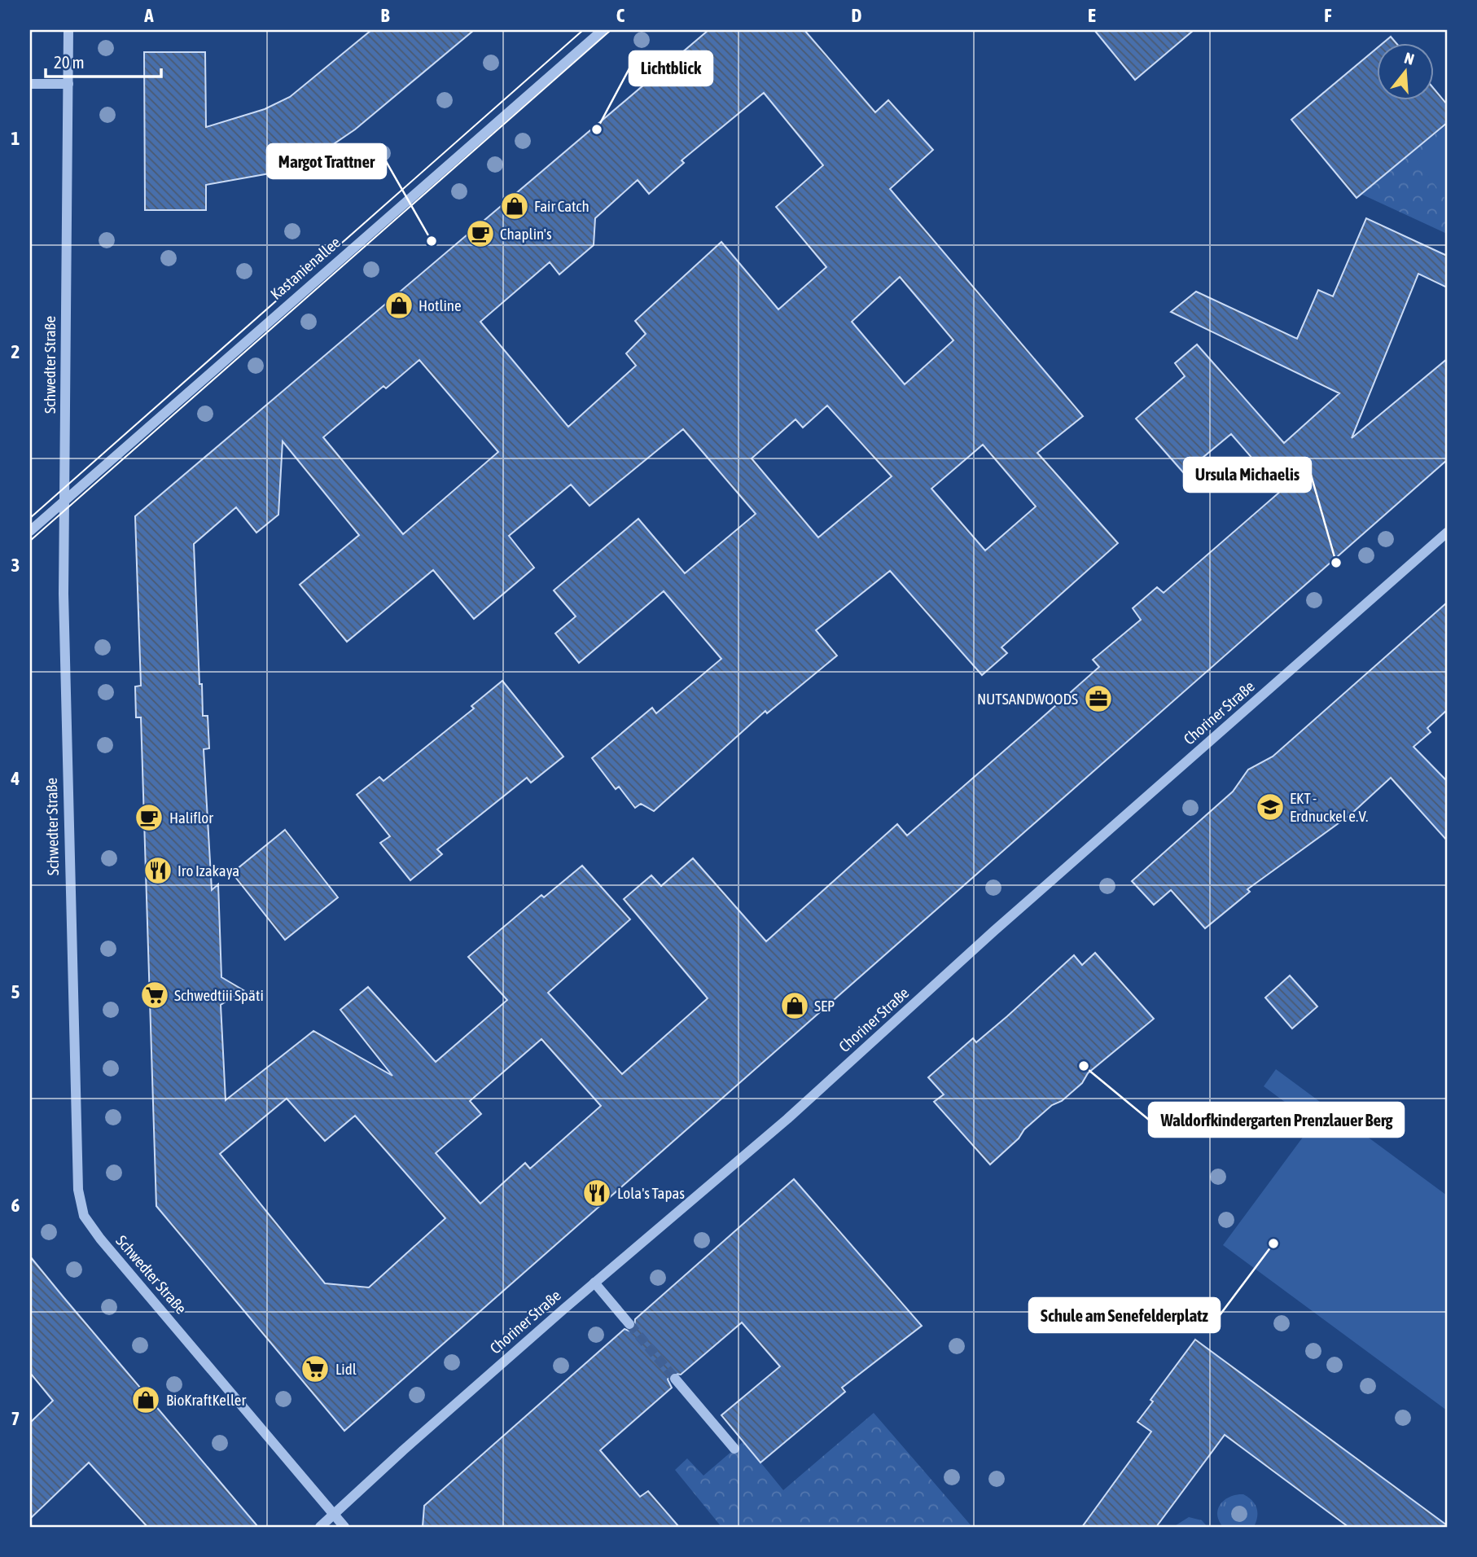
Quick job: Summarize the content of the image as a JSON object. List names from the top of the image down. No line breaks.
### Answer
{"streets":{"street":["Kastanienallee","Schwedter Straße","Choriner Straße"]},"crossings":[["Kastanienallee","Schwedter Straße"],["Schwedter Straße","Choriner Straße"]],"places":{"other":["Lichtblick","Margot Trattner","Ursula Michaelis","Waldorfkindergarten Prenzlauer Berg","Schule am Senefelderplatz"],"shop":["Fair Catch","Hotline","SEP","BioKraftKeller"],"cafe":["Chaplin's","Haliflor"],"office":["NUTSANDWOODS"],"school or university":["EKT - Erdnuckel e.V."],"restaurant":["Iro Izakaya","Lola's Tapas"],"supermarket":["Schwedtiii Späti","Lidl"]},"scale_bar":"20 m","north":"top","grid":{"columns":["A","B","C","D","E","F"],"rows":["1","2","3","4","5","6","7"]}}
